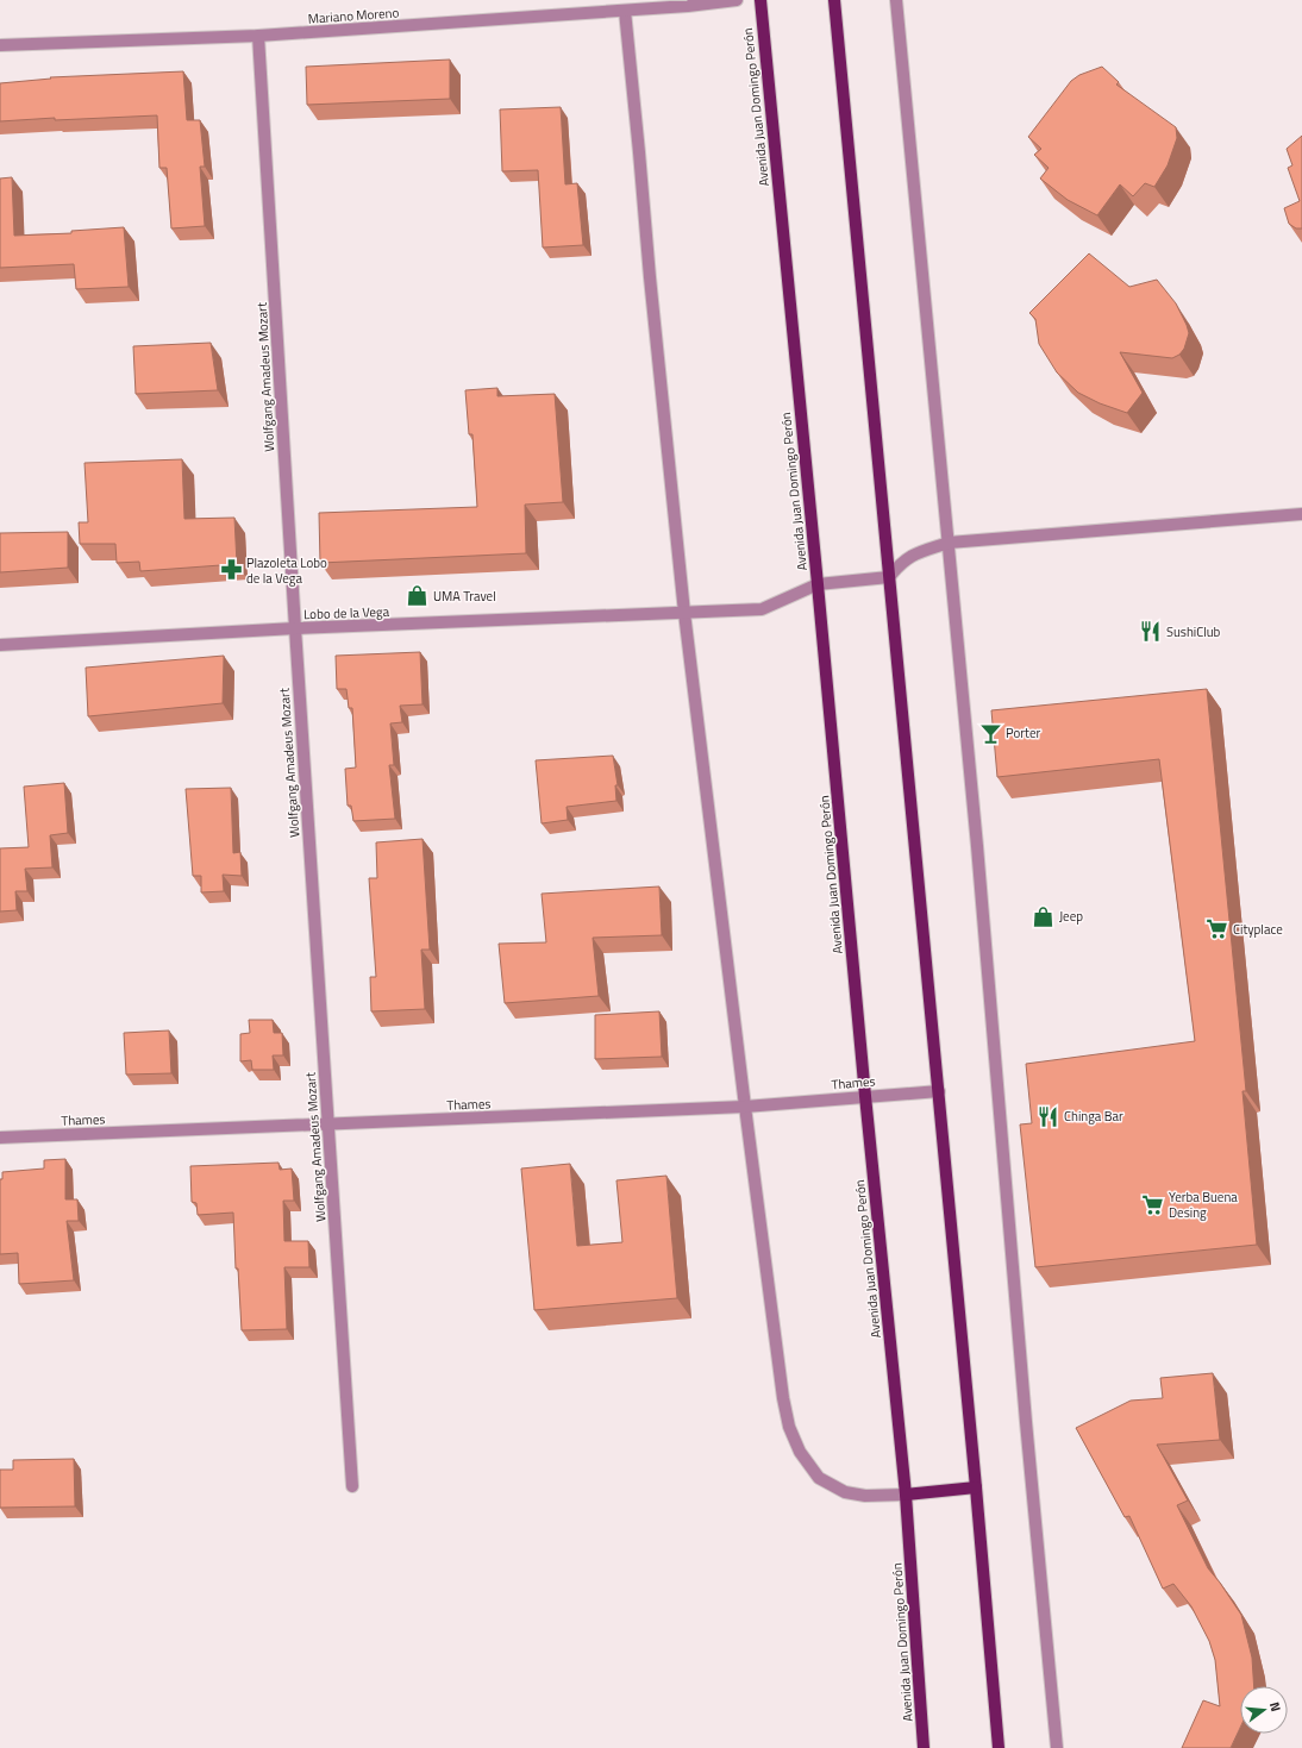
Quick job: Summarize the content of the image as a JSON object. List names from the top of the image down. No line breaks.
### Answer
{"streets":{"main road":["Avenida Juan Domingo Perón"],"street":["Mariano Moreno","Wolfgang Amadeus Mozart","Lobo de la Vega","Thames"]},"crossings":[["Mariano Moreno","Wolfgang Amadeus Mozart"],["Avenida Juan Domingo Perón","Lobo de la Vega"],["Avenida Juan Domingo Perón","Thames"],["Wolfgang Amadeus Mozart","Lobo de la Vega"],["Wolfgang Amadeus Mozart","Thames"]],"places":{"pharmacy":["Plazoleta Lobo de la Vega"],"shop":["UMA Travel","Jeep"],"restaurant":["SushiClub","Chinga Bar"],"bar":["Porter"],"supermarket":["Cityplace","Yerba Buena Desing"]},"north":"right"}
